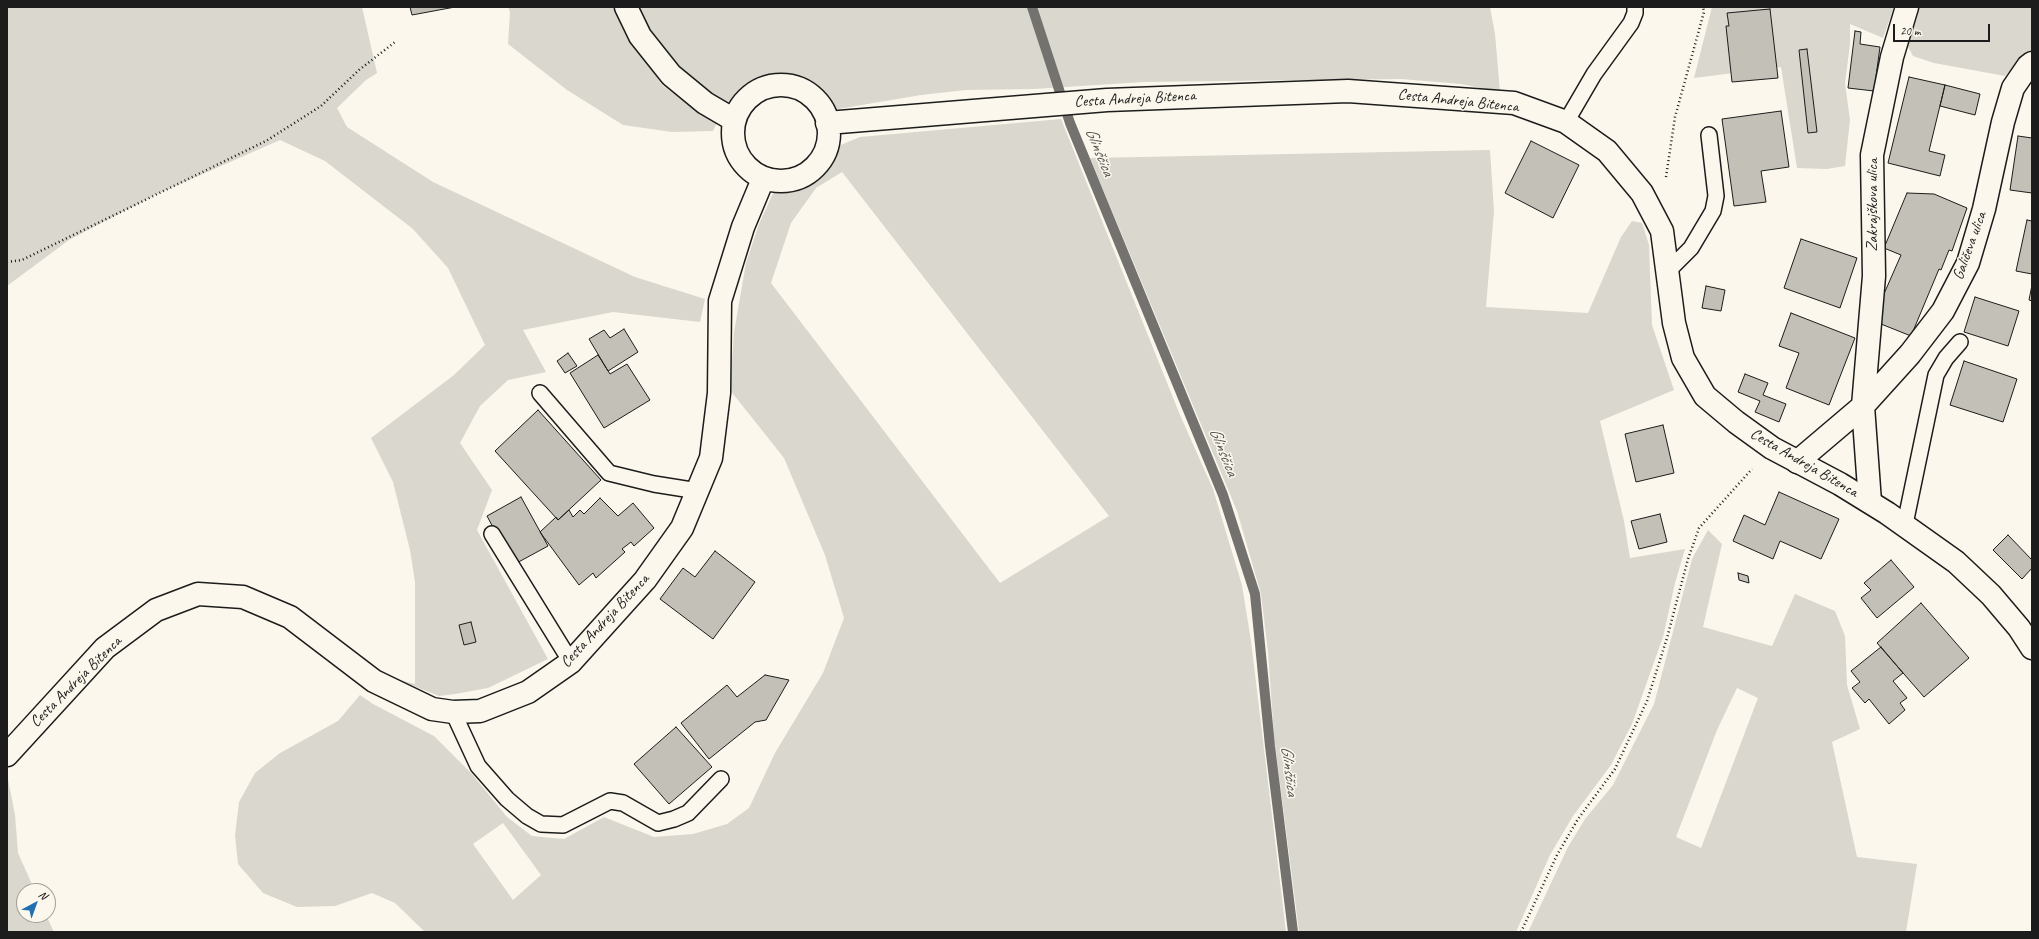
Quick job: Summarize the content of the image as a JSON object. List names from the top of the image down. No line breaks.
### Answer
{"streets":{"street":["Cesta Andreja Bitenca","Zakrajškova ulica","Galičeva ulica"]},"crossings":[["Cesta Andreja Bitenca","Zakrajškova ulica"],["Zakrajškova ulica","Galičeva ulica"]],"water":["Glinščica"],"scale_bar":"20 m","north":"top right"}
